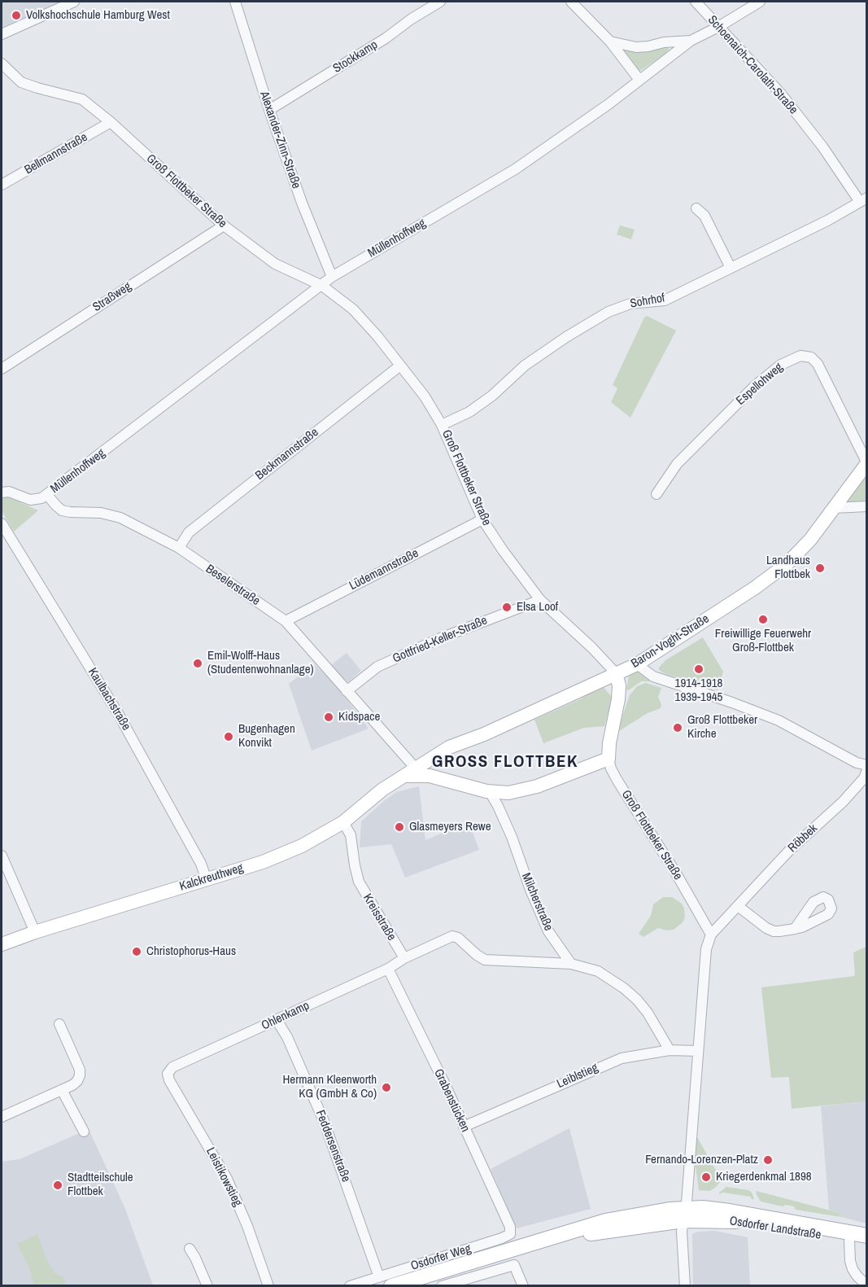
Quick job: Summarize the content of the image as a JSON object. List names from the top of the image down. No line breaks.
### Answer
{"streets":{"main road":["Osdorfer Landstraße","Osdorfer Weg"],"street":["Stockkamp","Schoenaich-Carolath-Straße","Alexander-Zinn-Straße","Bellmannstraße","Groß Flottbeker Straße","Müllenhoffweg","Straßweg","Sohrhof","Espellohweg","Beckmannstraße","Lüdemannstraße","Beselerstraße","Gottfried-Keller-Straße","Baron-Voght-Straße","Kaulbachstraße","Röbbek","Kalckreuthweg","Milcherstraße","Kreisstraße","Ohlenkamp","Leiblstieg","Grabenstücken","Feddersenstraße","Leistikowstieg"]},"crossings":[["Stockkamp","Alexander-Zinn-Straße"],["Schoenaich-Carolath-Straße","Müllenhoffweg"],["Schoenaich-Carolath-Straße","Sohrhof"],["Alexander-Zinn-Straße","Müllenhoffweg"],["Bellmannstraße","Groß Flottbeker Straße"],["Groß Flottbeker Straße","Müllenhoffweg"],["Groß Flottbeker Straße","Straßweg"],["Groß Flottbeker Straße","Sohrhof"],["Groß Flottbeker Straße","Beckmannstraße"],["Groß Flottbeker Straße","Lüdemannstraße"],["Groß Flottbeker Straße","Gottfried-Keller-Straße"],["Groß Flottbeker Straße","Baron-Voght-Straße"],["Groß Flottbeker Straße","Röbbek"],["Müllenhoffweg","Beselerstraße"],["Espellohweg","Baron-Voght-Straße"],["Beckmannstraße","Beselerstraße"],["Lüdemannstraße","Beselerstraße"],["Beselerstraße","Gottfried-Keller-Straße"],["Beselerstraße","Baron-Voght-Straße"],["Beselerstraße","Kalckreuthweg"],["Baron-Voght-Straße","Kalckreuthweg"],["Kaulbachstraße","Kalckreuthweg"],["Kalckreuthweg","Kreisstraße"],["Kreisstraße","Ohlenkamp"],["Ohlenkamp","Grabenstücken"],["Ohlenkamp","Feddersenstraße"],["Ohlenkamp","Leistikowstieg"],["Leiblstieg","Grabenstücken"],["Grabenstücken","Osdorfer Weg"],["Feddersenstraße","Osdorfer Weg"],["Osdorfer Landstraße","Osdorfer Weg"]],"districts":["GROSS FLOTTBEK"],"places":["Volkshochschule Hamburg West","Landhaus Flottbek","Elsa Loof","Freiwillige Feuerwehr Groß-Flottbek","Emil-Wolff-Haus (Studentenwohnanlage)","1914-1918 1939-1945","Kidspace","Groß Flottbeker Kirche","Bugenhagen Konvikt","Glasmeyers Rewe","Christophorus-Haus","Hermann Kleenworth KG (GmbH & Co)","Fernando-Lorenzen-Platz","Kriegerdenkmal 1898","Stadtteilschule Flottbek"]}
